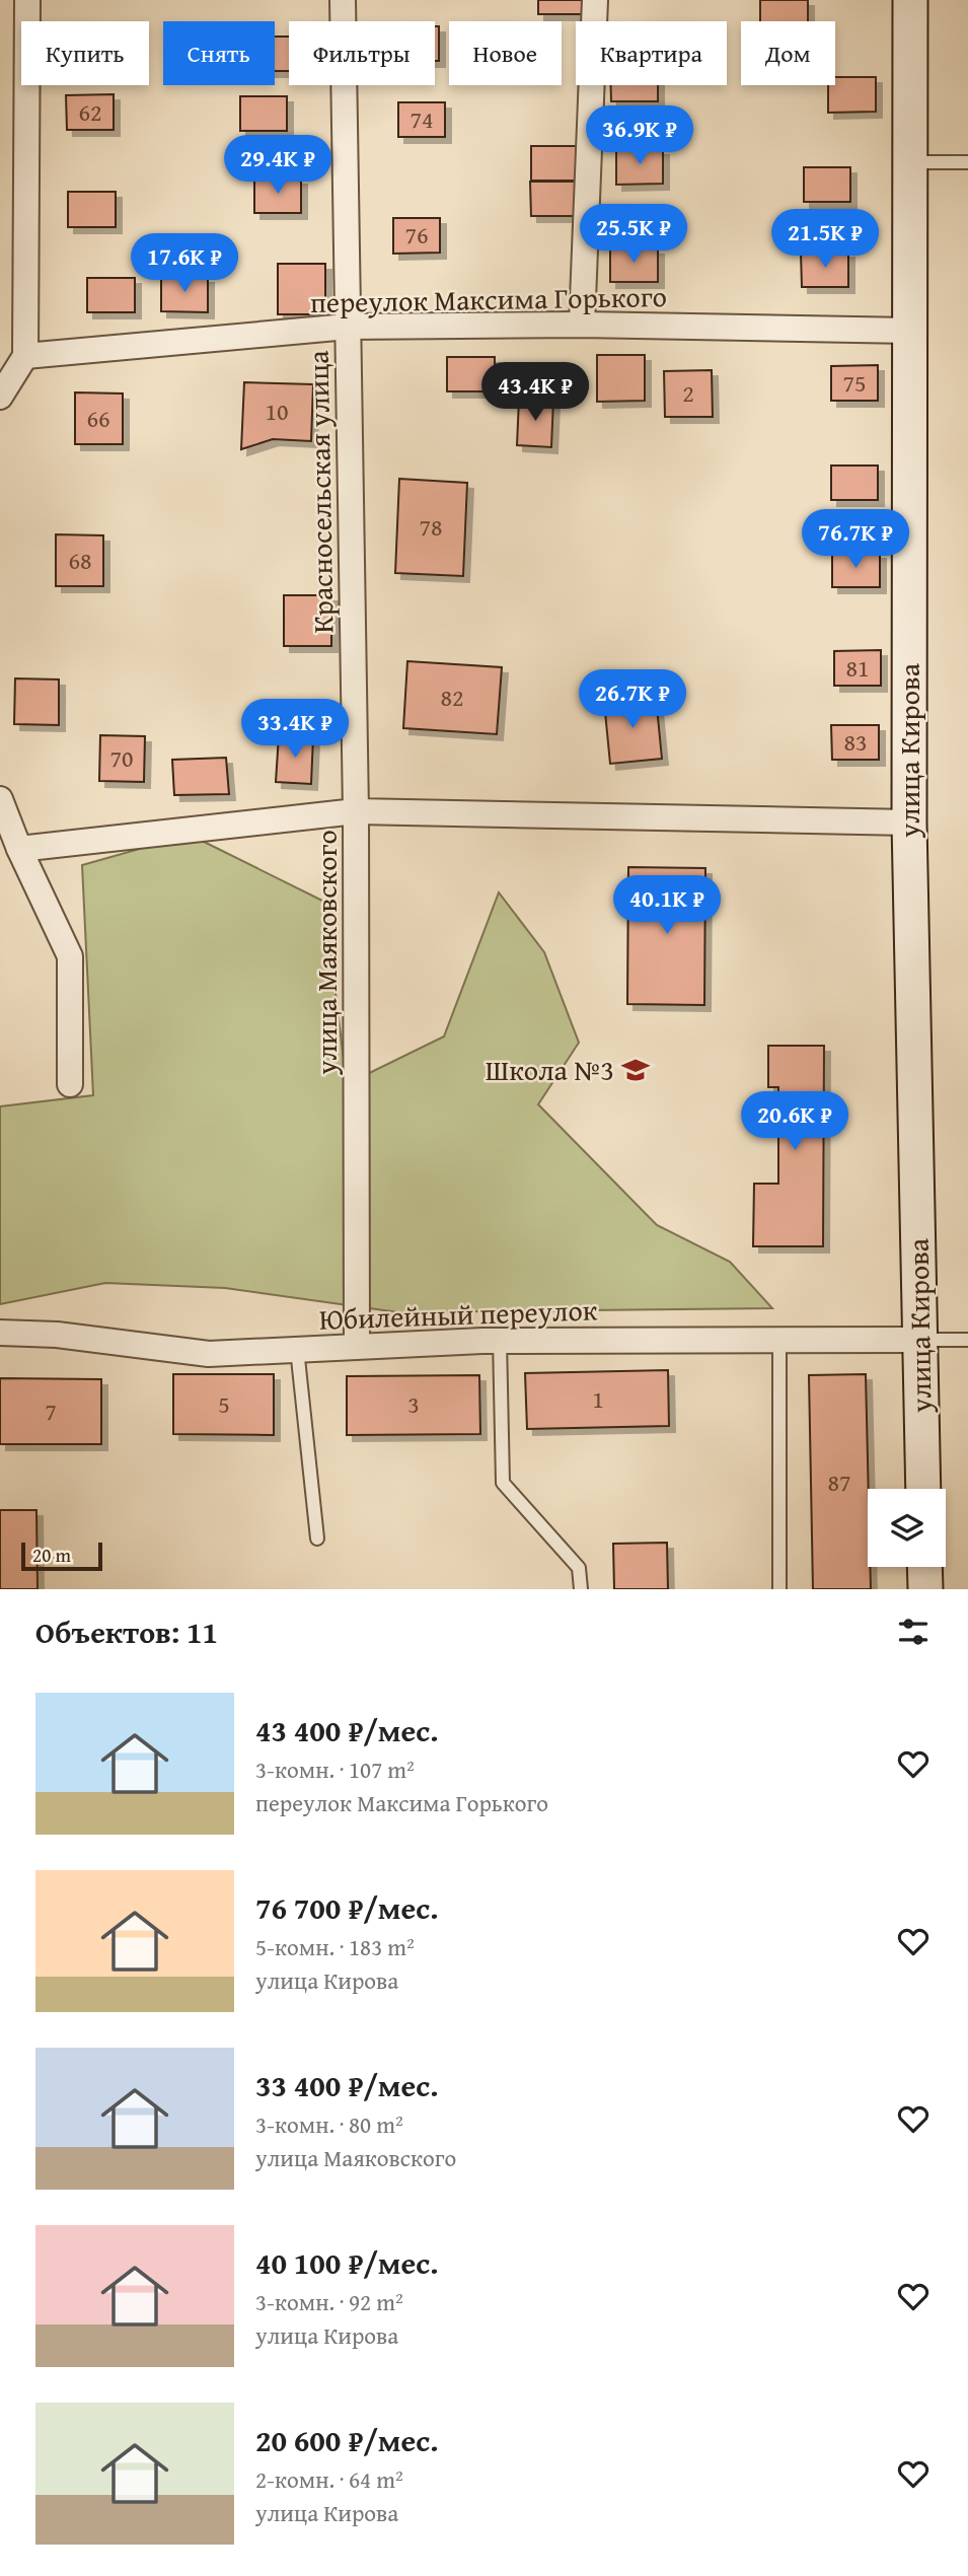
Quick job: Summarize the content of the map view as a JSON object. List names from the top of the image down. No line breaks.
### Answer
{"streets":{"street":["переулок Максима Горького","Красносельская улица","улица Кирова","улица Маяковского","Юбилейный переулок"]},"crossings":[["переулок Максима Горького","Красносельская улица"],["переулок Максима Горького","улица Кирова"],["Красносельская улица","улица Маяковского"],["улица Кирова","Юбилейный переулок"],["улица Маяковского","Юбилейный переулок"]],"places":{"school or university":["Школа №3"]},"house_numbers":["62","74","76","75","2","10","66","78","68","81","82","83","70","1","5","3","7","87"],"scale_bar":"20 m","page":{"chip":["Купить","Снять","Фильтры","Новое","Квартира","Дом"],"price":["36.9K ₽","29.4K ₽","25.5K ₽","21.5K ₽","17.6K ₽","43.4K ₽","76.7K ₽","26.7K ₽","33.4K ₽","40.1K ₽","20.6K ₽"],"scale":"20 m","heading":"Объектов: 11","list":[{"name":"43 400 ₽/мес.","note":"3-комн. · 107 m² · переулок Максима Горького"},{"name":"76 700 ₽/мес.","note":"5-комн. · 183 m² · улица Кирова"},{"name":"33 400 ₽/мес.","note":"3-комн. · 80 m² · улица Маяковского"},{"name":"40 100 ₽/мес.","note":"3-комн. · 92 m² · улица Кирова"},{"name":"20 600 ₽/мес.","note":"2-комн. · 64 m² · улица Кирова"}]}}
